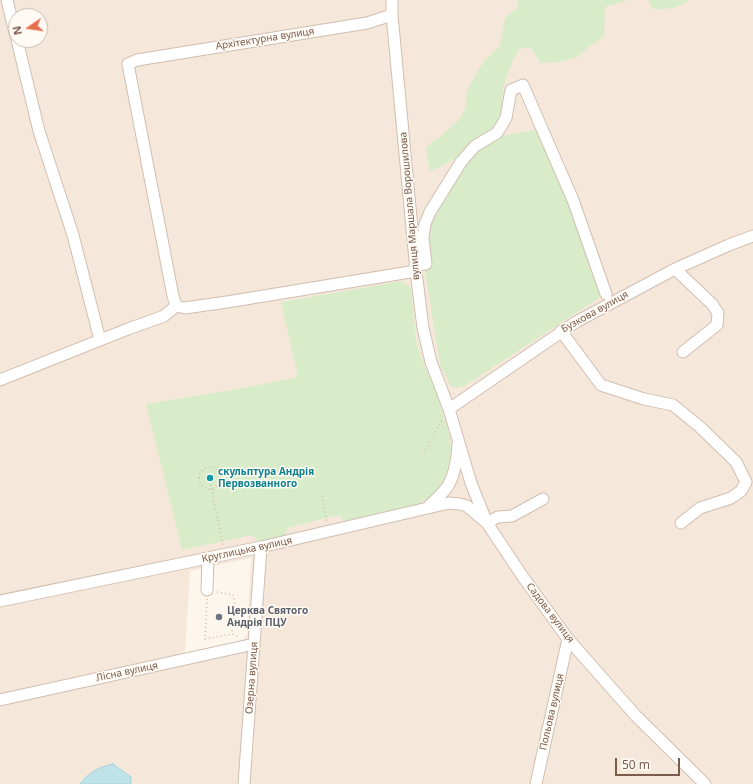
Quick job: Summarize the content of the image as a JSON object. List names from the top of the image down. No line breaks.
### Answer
{"streets":{"street":["Архітектурна вулиця","вулиця Маршала Ворошилова","Бузкова вулиця","Круглицька вулиця","Садова вулиця","Лісна вулиця","Озерна вулиця","Польова вулиця"]},"crossings":[["Архітектурна вулиця","вулиця Маршала Ворошилова"],["вулиця Маршала Ворошилова","Бузкова вулиця"],["вулиця Маршала Ворошилова","Садова вулиця"],["Бузкова вулиця","Садова вулиця"],["Круглицька вулиця","Садова вулиця"],["Круглицька вулиця","Озерна вулиця"],["Садова вулиця","Польова вулиця"],["Лісна вулиця","Озерна вулиця"]],"places":["скульптура Андрія Первозванного","Церква Святого Андрія ПЦУ"],"scale_bar":"50 m","north":"left"}
